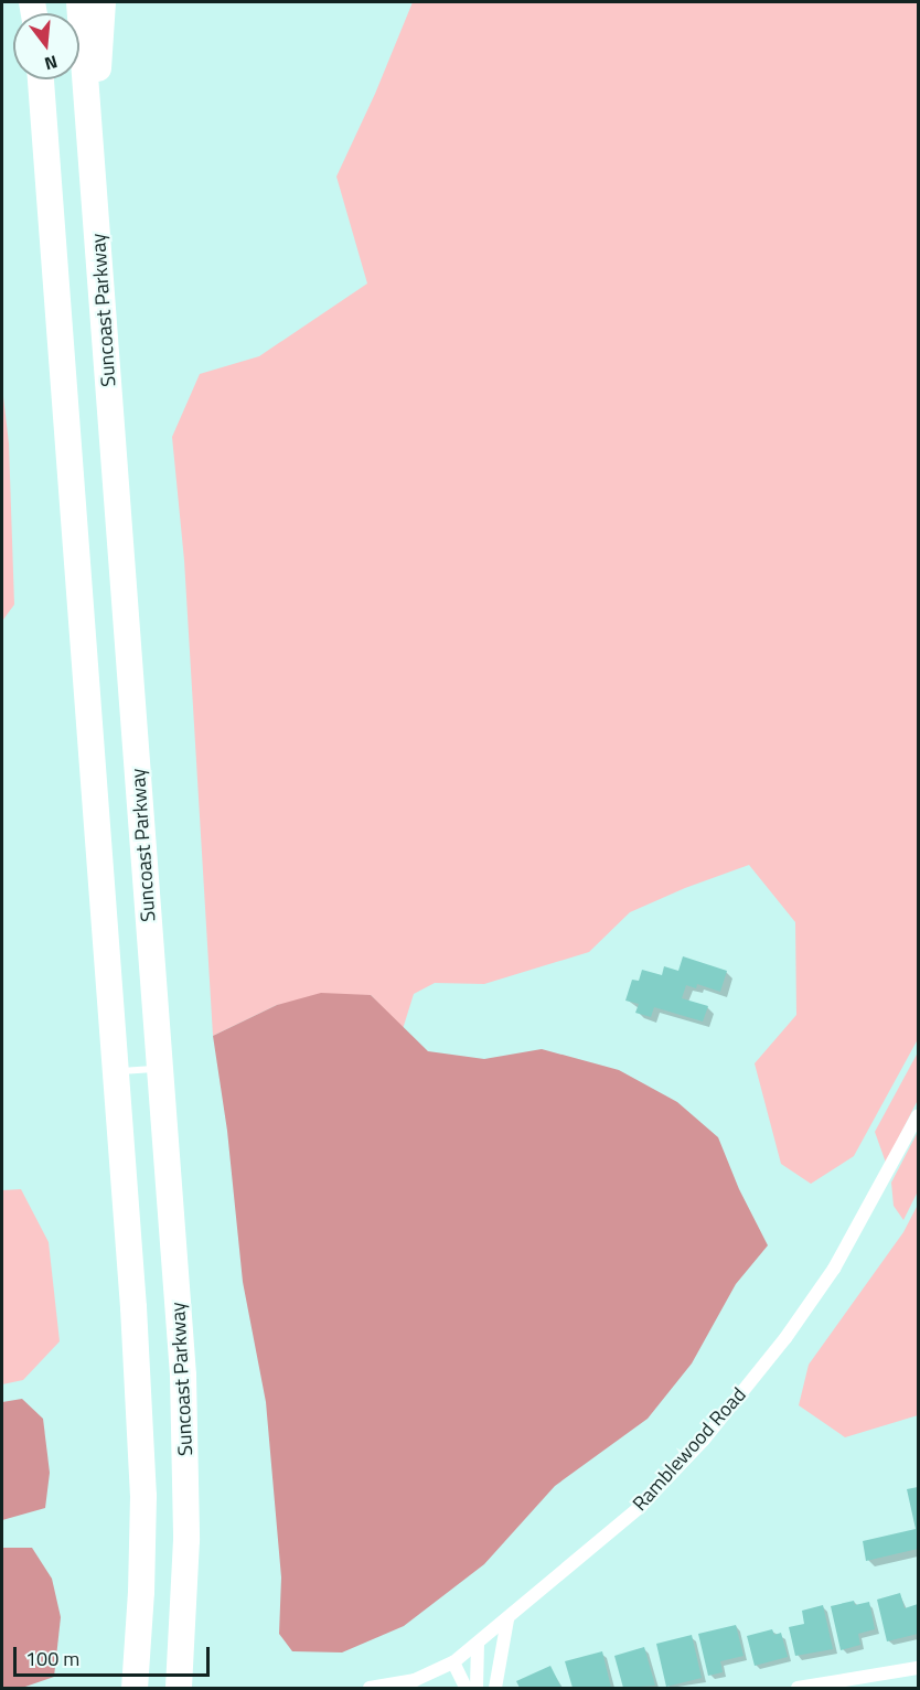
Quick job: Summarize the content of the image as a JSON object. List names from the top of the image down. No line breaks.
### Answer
{"streets":{"highway":["Suncoast Parkway"],"street":["Ramblewood Road"]},"scale_bar":"100 m","north":"bottom"}
